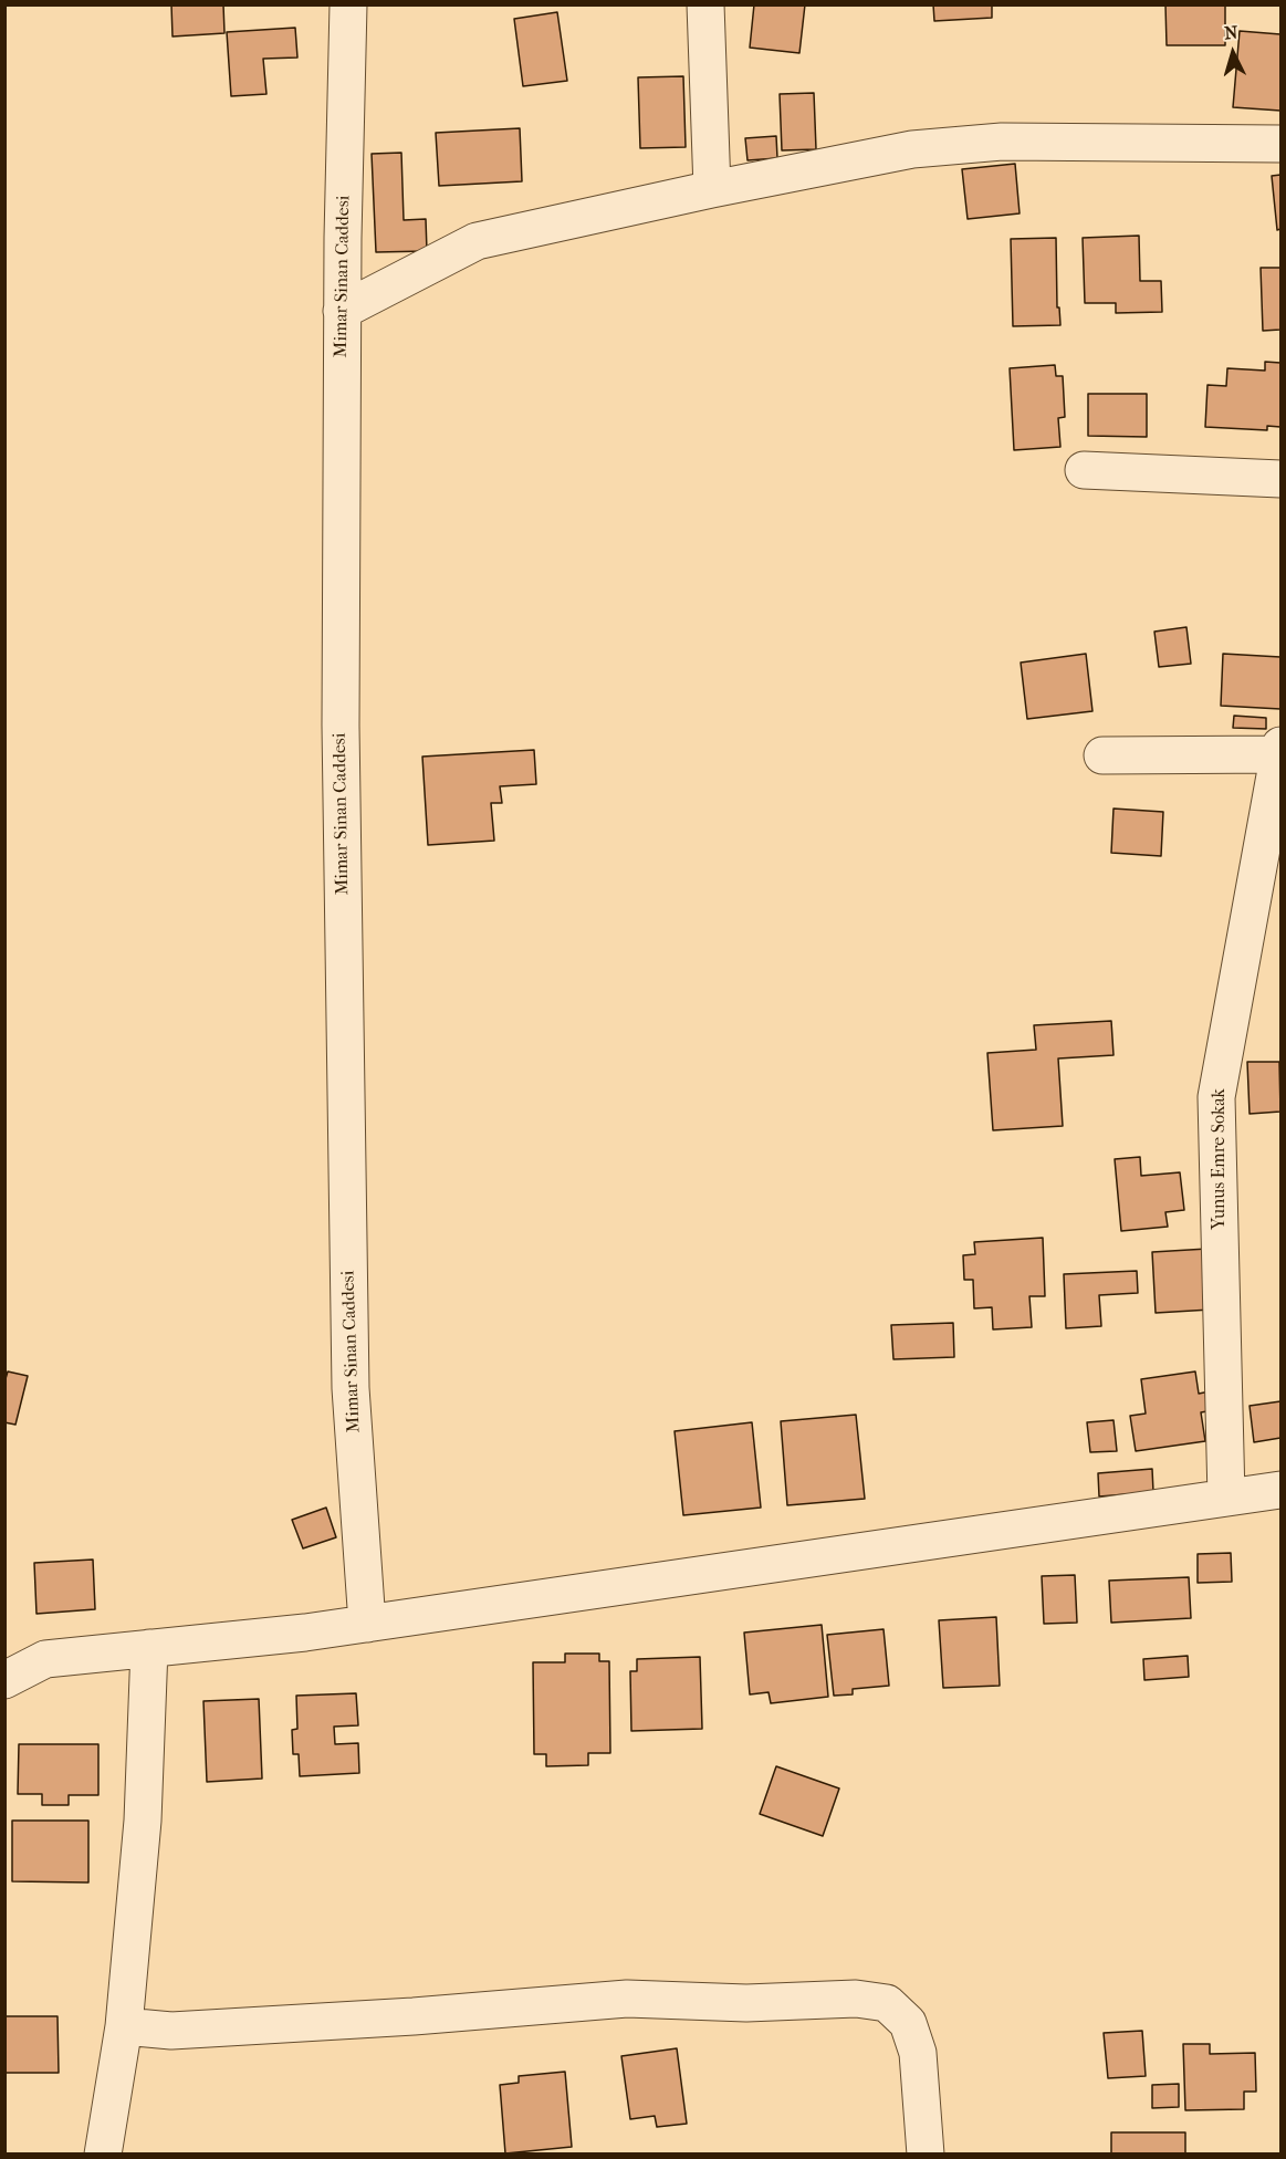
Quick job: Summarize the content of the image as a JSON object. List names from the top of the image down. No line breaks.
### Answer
{"streets":{"street":["Mimar Sinan Caddesi","Yunus Emre Sokak"]},"north":"top"}
